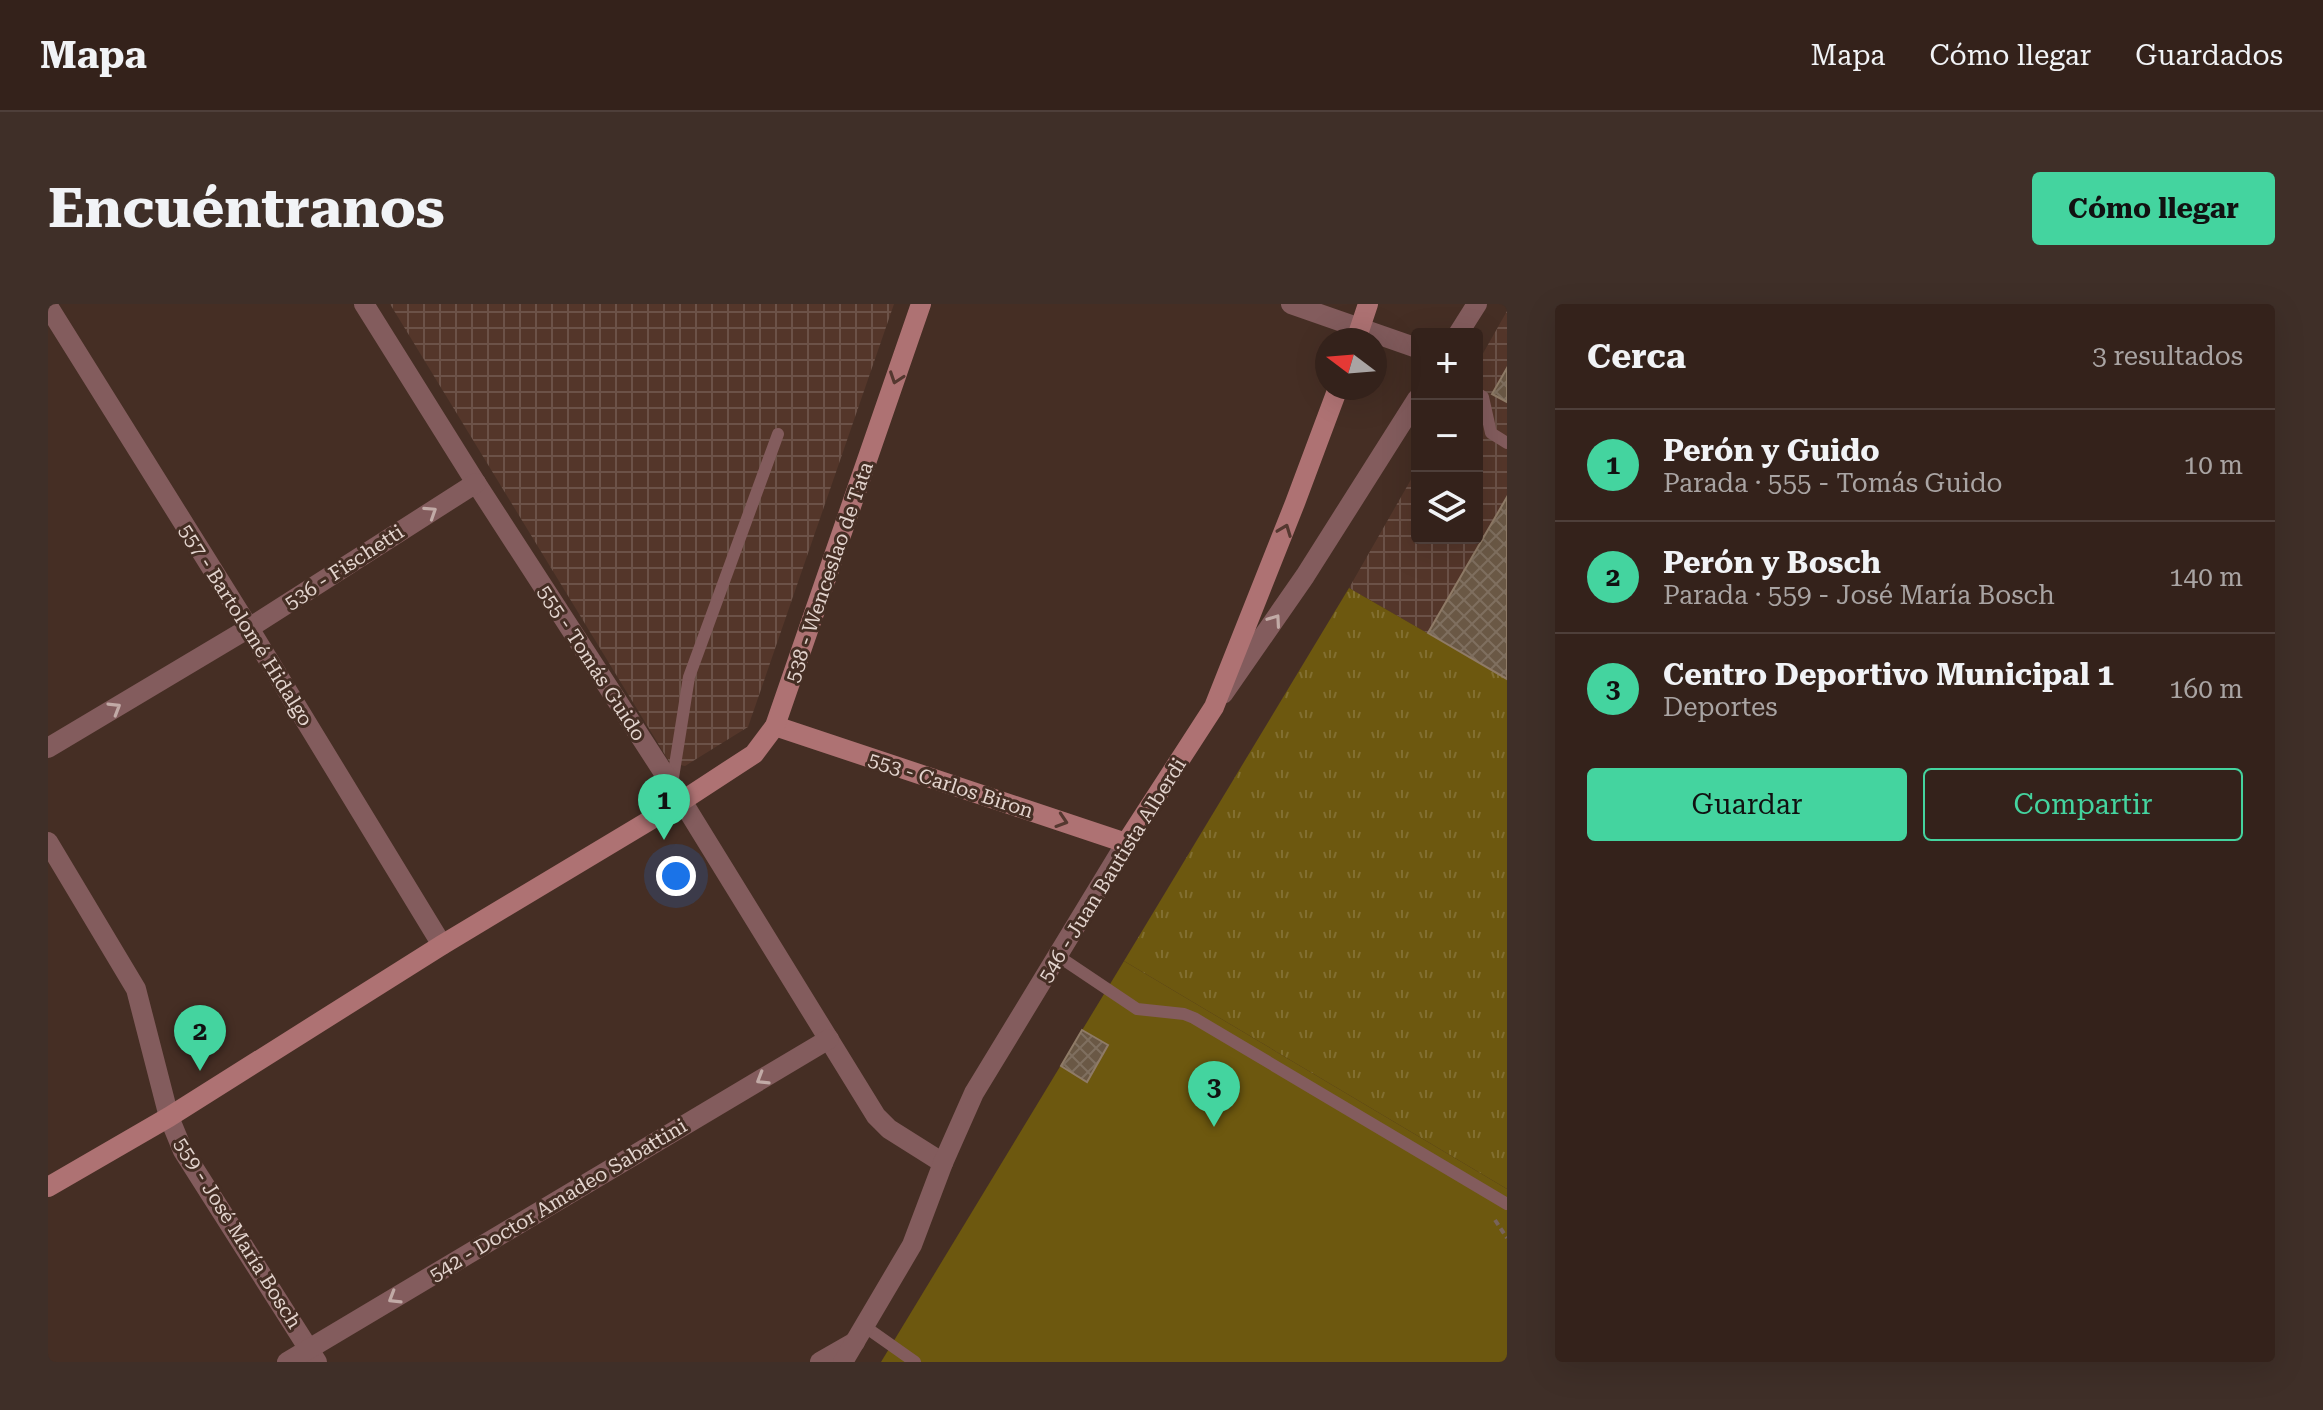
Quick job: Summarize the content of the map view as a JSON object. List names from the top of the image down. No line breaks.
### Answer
{"streets":{"street":["536 - Fischetti","538 - Wenceslao de Tata","557 - Bartolomé Hidalgo","555 - Tomás Guido","553 - Carlos Biron","546 - Juan Bautista Alberdi","542 - Doctor Amadeo Sabattini","559 - José María Bosch"]},"crossings":[["536 - Fischetti","557 - Bartolomé Hidalgo"],["536 - Fischetti","555 - Tomás Guido"],["538 - Wenceslao de Tata","557 - Bartolomé Hidalgo"],["538 - Wenceslao de Tata","555 - Tomás Guido"],["538 - Wenceslao de Tata","553 - Carlos Biron"],["538 - Wenceslao de Tata","559 - José María Bosch"],["555 - Tomás Guido","546 - Juan Bautista Alberdi"],["555 - Tomás Guido","542 - Doctor Amadeo Sabattini"],["553 - Carlos Biron","546 - Juan Bautista Alberdi"],["542 - Doctor Amadeo Sabattini","559 - José María Bosch"]],"one_way":["536 - Fischetti","553 - Carlos Biron","542 - Doctor Amadeo Sabattini"],"north":"left","page":{"header":"Mapa","nav":["Mapa","Cómo llegar","Guardados"],"buttons":["Cómo llegar",["Guardar","Compartir"]],"title":"Encuéntranos","heading":["Cerca","3 resultados"],"map_buttons":["+","−"],"list":[{"mark":"1","name":"Perón y Guido","note":"Parada · 555 - Tomás Guido","value":"10 m"},{"mark":"2","name":"Perón y Bosch","note":"Parada · 559 - José María Bosch","value":"140 m"},{"mark":"3","name":"Centro Deportivo Municipal 1","note":"Deportes","value":"160 m"}],"pins":["1","2","3"]}}
